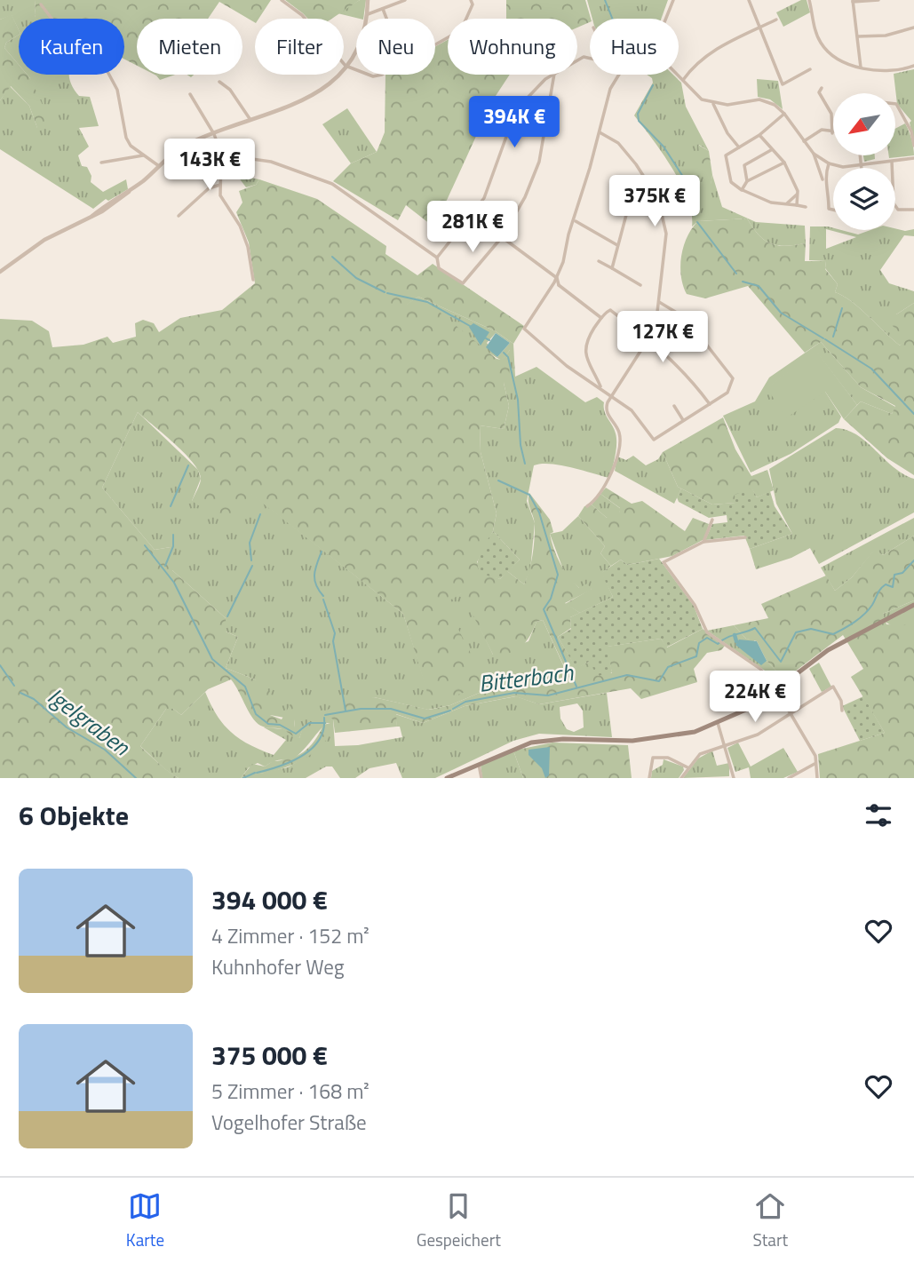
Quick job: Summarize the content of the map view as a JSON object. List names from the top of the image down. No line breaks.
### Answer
{"water":["Bitterbach","Igelgraben"],"north":"bottom left","page":{"chip":["Kaufen","Mieten","Filter","Neu","Wohnung","Haus"],"price":["394K €","143K €","375K €","281K €","127K €","224K €"],"heading":"6 Objekte","list":[{"name":"394 000 €","note":"4 Zimmer · 152 m² · Kuhnhofer Weg"},{"name":"375 000 €","note":"5 Zimmer · 168 m² · Vogelhofer Straße"}],"tabs":["Karte","Gespeichert","Start"]}}
